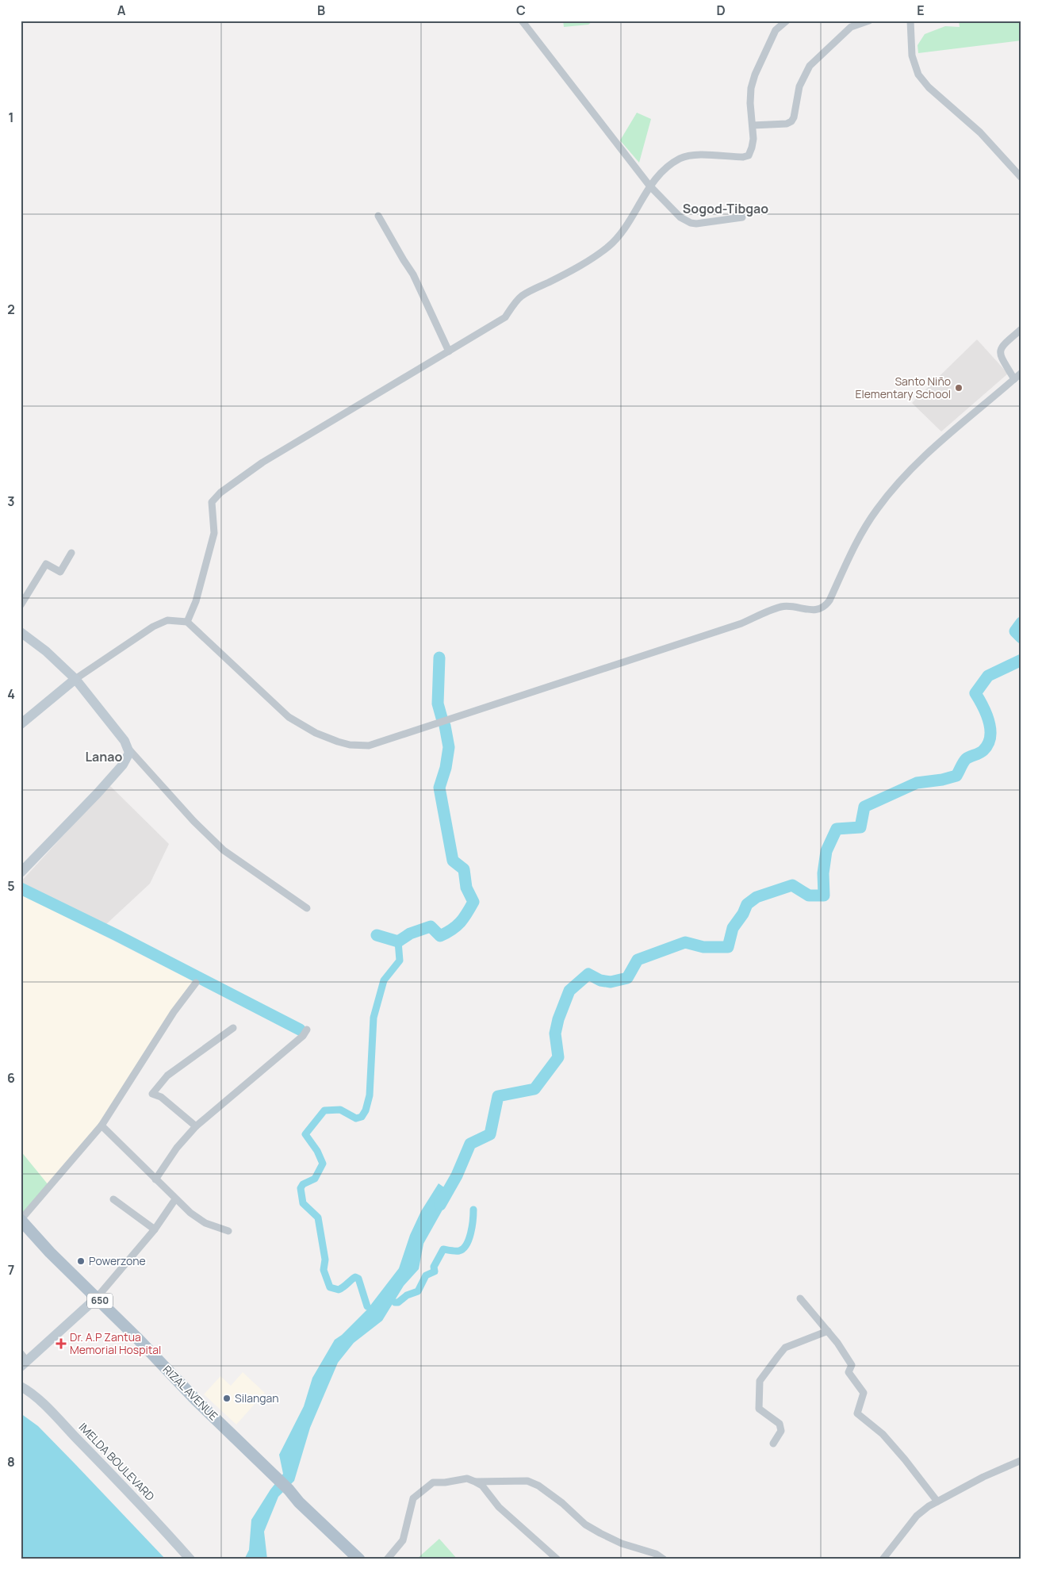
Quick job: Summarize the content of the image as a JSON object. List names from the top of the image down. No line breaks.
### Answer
{"streets":{"main road":["650","RIZAL AVENUE"],"street":["IMELDA BOULEVARD"]},"districts":["Sogod-Tibgao","Lanao"],"places":{"other":["Santo Niño Elementary School","Powerzone","Silangan"],"health":["Dr. A.P Zantua Memorial Hospital"]},"grid":{"columns":["A","B","C","D","E"],"rows":["1","2","3","4","5","6","7","8"]}}
